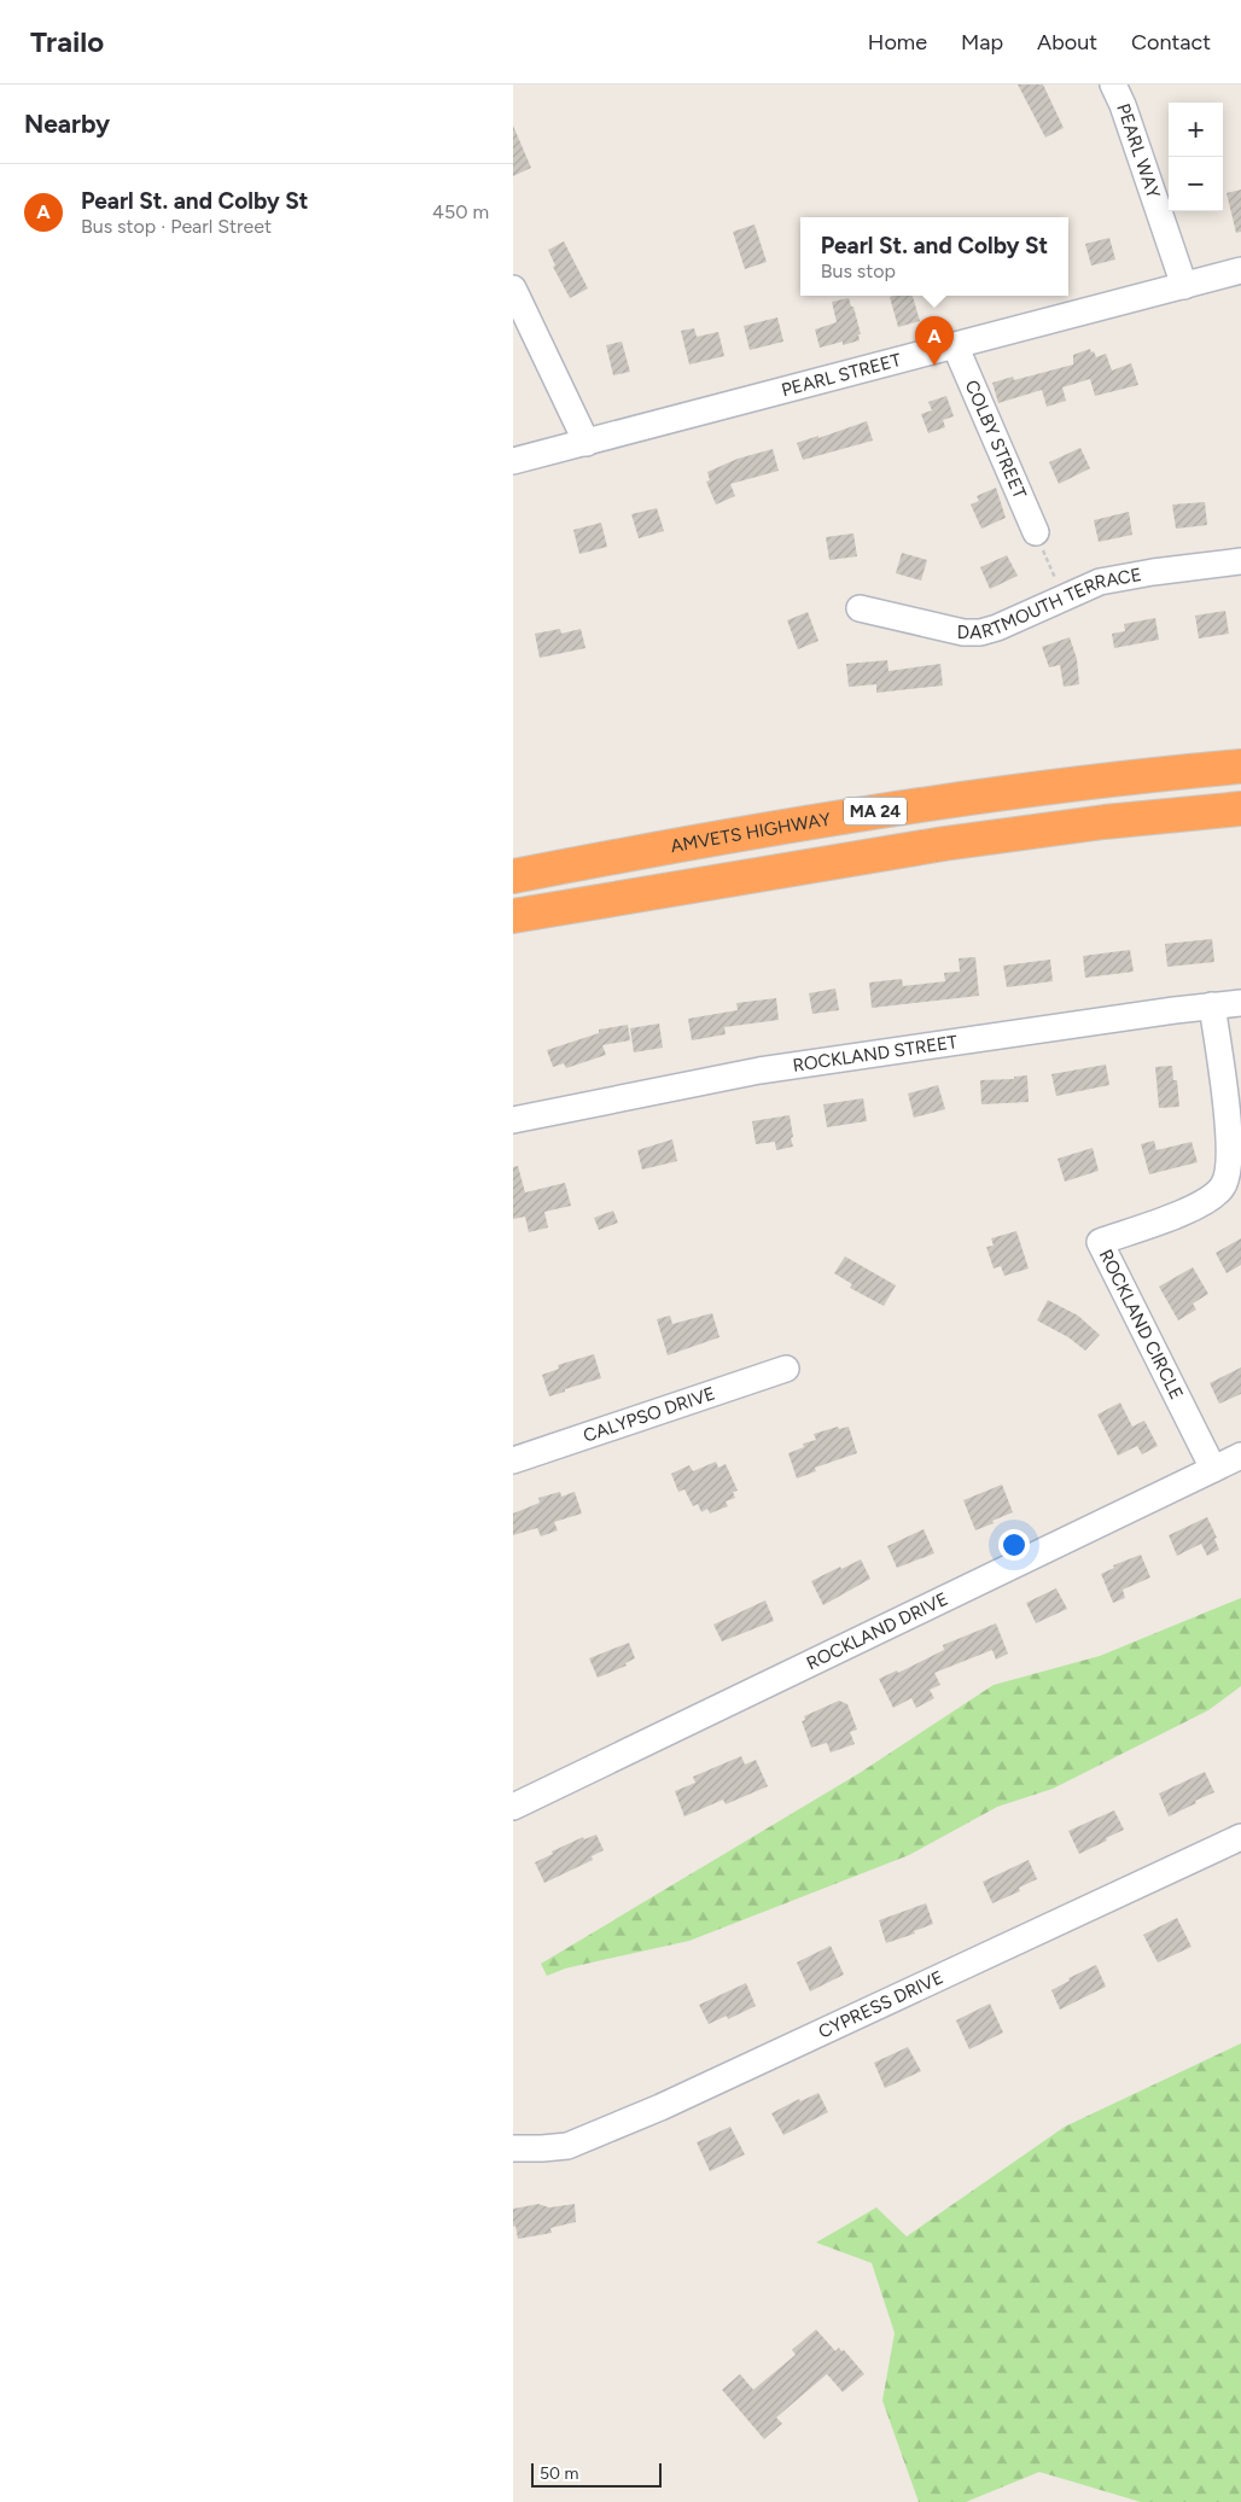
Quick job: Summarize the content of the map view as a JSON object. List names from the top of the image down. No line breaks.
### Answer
{"streets":{"highway":["MA 24","AMVETS HIGHWAY"],"street":["PEARL WAY","PEARL STREET","COLBY STREET","DARTMOUTH TERRACE","ROCKLAND STREET","ROCKLAND CIRCLE","CALYPSO DRIVE","ROCKLAND DRIVE","CYPRESS DRIVE"]},"crossings":[["PEARL WAY","PEARL STREET"],["PEARL STREET","COLBY STREET"],["ROCKLAND STREET","ROCKLAND CIRCLE"],["ROCKLAND CIRCLE","ROCKLAND DRIVE"]],"scale_bar":"50 m","page":{"header":"Trailo","nav":["Home","Map","About","Contact"],"heading":"Nearby","map_buttons":["+","−"],"list":[{"mark":"A","name":"Pearl St. and Colby St","note":"Bus stop · Pearl Street","value":"450 m"}],"popup":["Pearl St. and Colby St","Bus stop"],"pins":"A","scale":"50 m"}}
